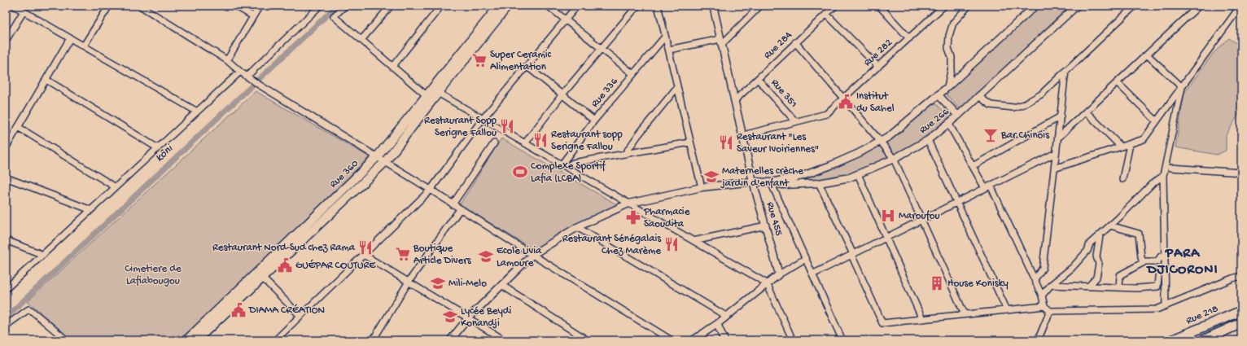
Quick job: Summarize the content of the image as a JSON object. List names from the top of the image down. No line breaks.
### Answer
{"streets":{"highway":["Rue 218"],"main road":["Rue 360"],"street":["Rue 284","Rue 282","Rue 336","Rue 351","Rue 266","Rue 455"]},"crossings":[["Rue 284","Rue 351"],["Rue 284","Rue 455"],["Rue 282","Rue 351"],["Rue 266","Rue 455"]],"districts":["PARA DJICORONI"],"water":["kôni"],"parks":["Cimetiere de Lafiabougou"],"places":{"supermarket":["Super Ceramic Alimentation","Boutique Article Divers"],"public building":["Institut du Sahel","GUÉPAR COUTURE","DIAMA CRÉATION"],"restaurant":["Restaurant Sopp Serigne Fallou","Restaurant sopp Serigne Fallou","Restaurant \"Les Saveur Ivoiriennes\"","Restaurant Sénégalais Chez Marème","Restaurant Nord-Sud chez Rama"],"bar":["Bar Chinois"],"sports":["Complexe Sportif Lafia (LCBA)"],"school or university":["Maternelles crèche jardin d'enfant","Ecole Livia Lamoure","Mili-Melo","Lycée Beydi Konandji"],"hospital":["Maroufou"],"pharmacy":["Pharmacie Saoudita"],"building":["House Konisky"]}}
